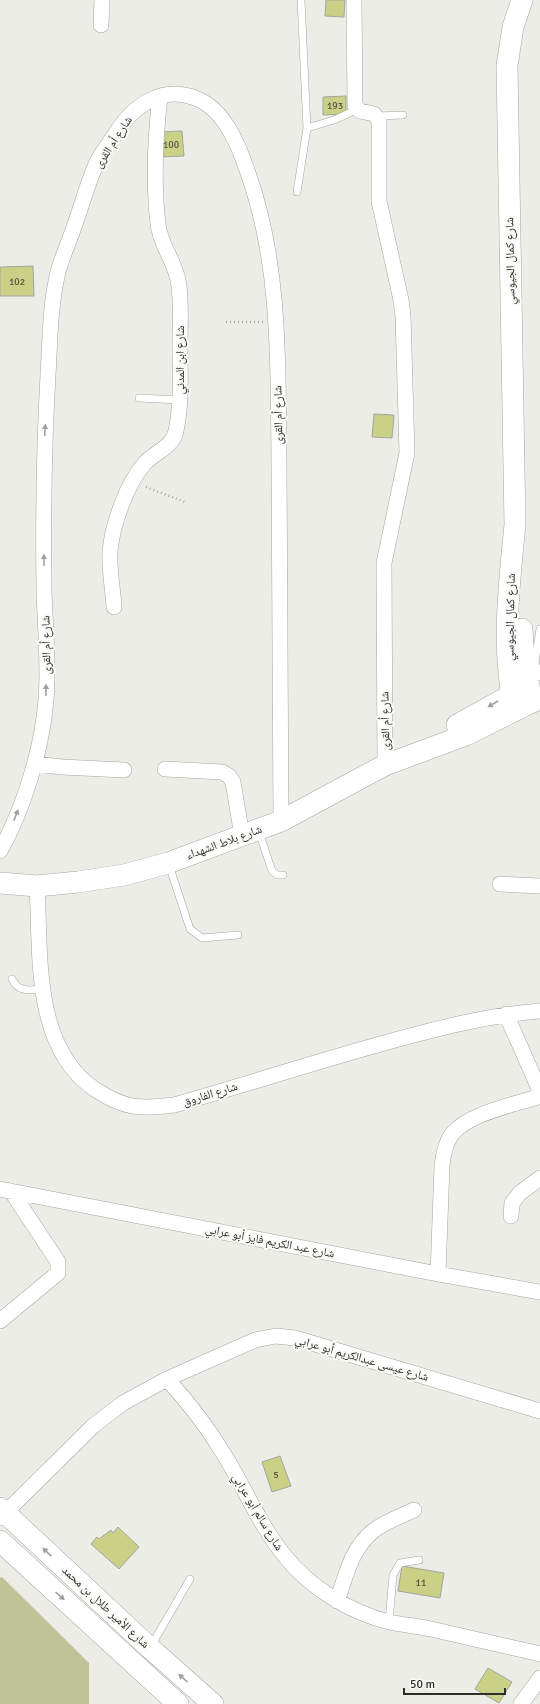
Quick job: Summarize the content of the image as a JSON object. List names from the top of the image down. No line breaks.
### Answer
{"streets":{"street":["شارع أم القرى","شارع كمال الجيوسي","شارع ابن المدني","شارع بلاط الشهداء","شارع الفاروق","شارع عبد الكريم فايز أبو عرابي","شارع عيسى عبدالكريم أبو عرابي","شارع سالم أبو عرابي","شارع الأمير طلال بن محمد"]},"crossings":[["شارع أم القرى","شارع ابن المدني"],["شارع أم القرى","شارع بلاط الشهداء"],["شارع كمال الجيوسي","شارع بلاط الشهداء"],["شارع بلاط الشهداء","شارع الفاروق"],["شارع عيسى عبدالكريم أبو عرابي","شارع سالم أبو عرابي"],["شارع عيسى عبدالكريم أبو عرابي","شارع الأمير طلال بن محمد"]],"house_numbers":["193","100","102","5","11"],"scale_bar":"50 m"}
